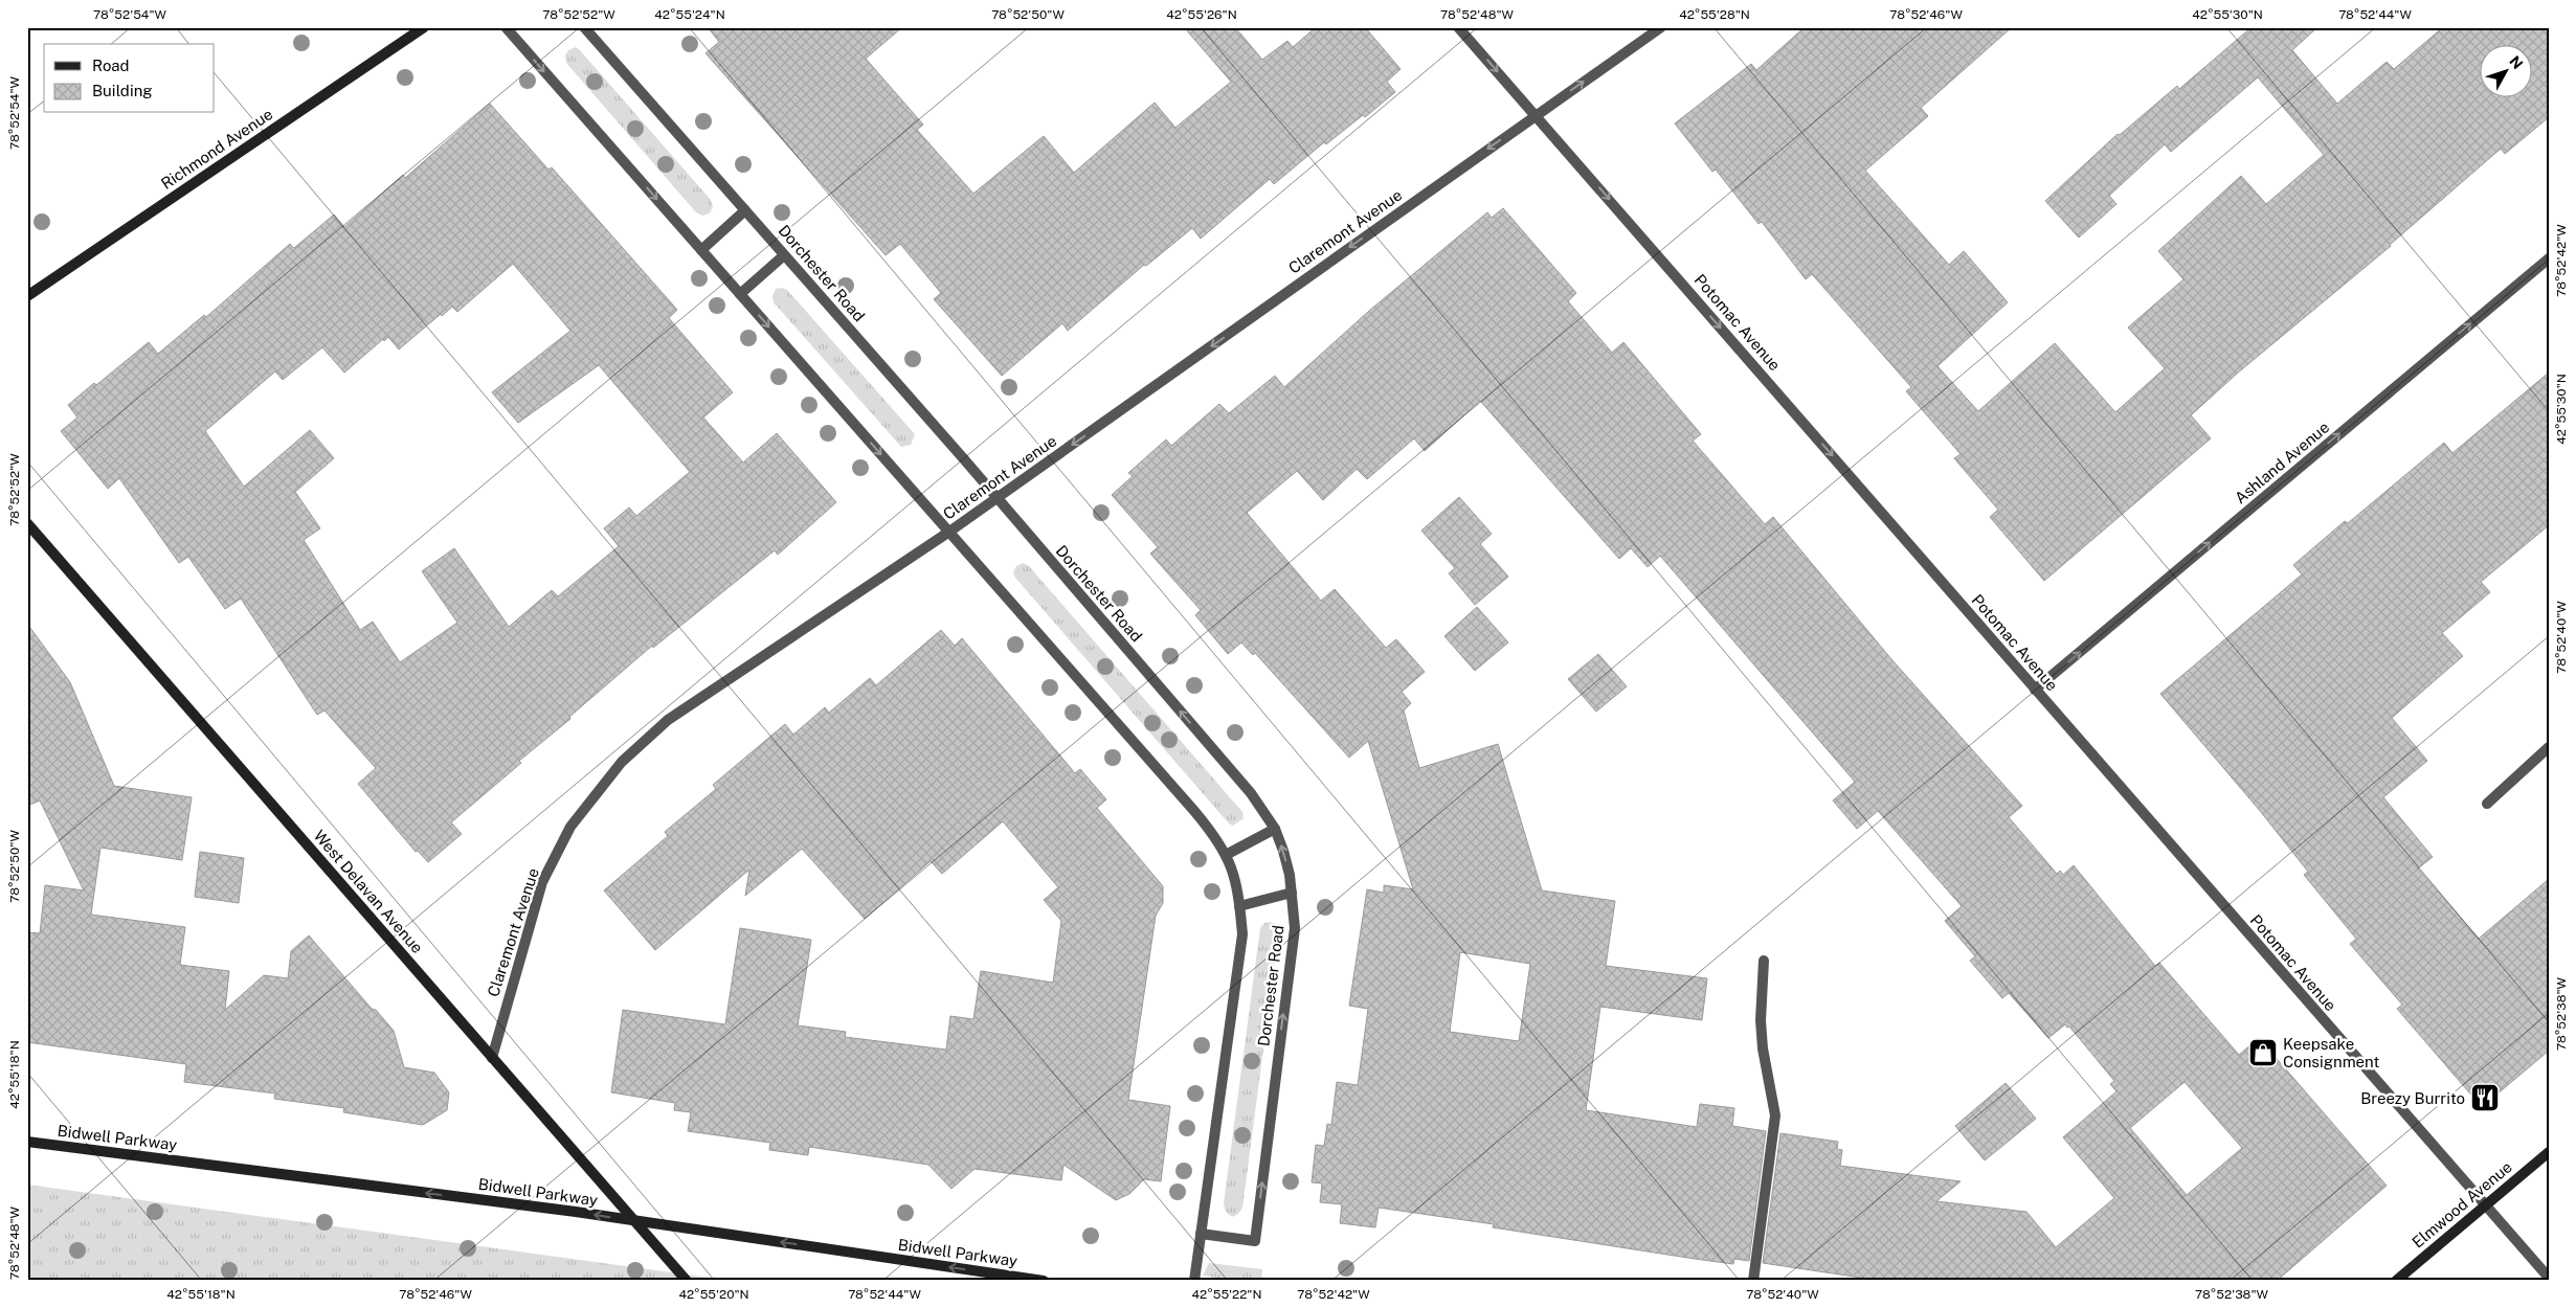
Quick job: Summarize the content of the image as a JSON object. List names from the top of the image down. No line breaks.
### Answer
{"streets":{"street":["Richmond Avenue","Claremont Avenue","Dorchester Road","Potomac Avenue","Ashland Avenue","West Delavan Avenue","Bidwell Parkway","Elmwood Avenue"]},"crossings":[["Claremont Avenue","Dorchester Road"],["Claremont Avenue","Potomac Avenue"],["Claremont Avenue","West Delavan Avenue"],["Potomac Avenue","Ashland Avenue"],["Potomac Avenue","Elmwood Avenue"],["West Delavan Avenue","Bidwell Parkway"]],"one_way":["Potomac Avenue","Ashland Avenue","Bidwell Parkway"],"places":{"shop":["Keepsake Consignment"],"restaurant":["Breezy Burrito"]},"legend":["Road","Building"],"north":"top right","coordinates":["78°52'54\"W","78°52'52\"W","42°55'24\"N","78°52'50\"W","42°55'26\"N","78°52'48\"W","42°55'28\"N","78°52'46\"W","42°55'30\"N","78°52'44\"W","78°52'42\"W","78°52'40\"W","78°52'38\"W","42°55'18\"N","42°55'20\"N","42°55'22\"N"]}
